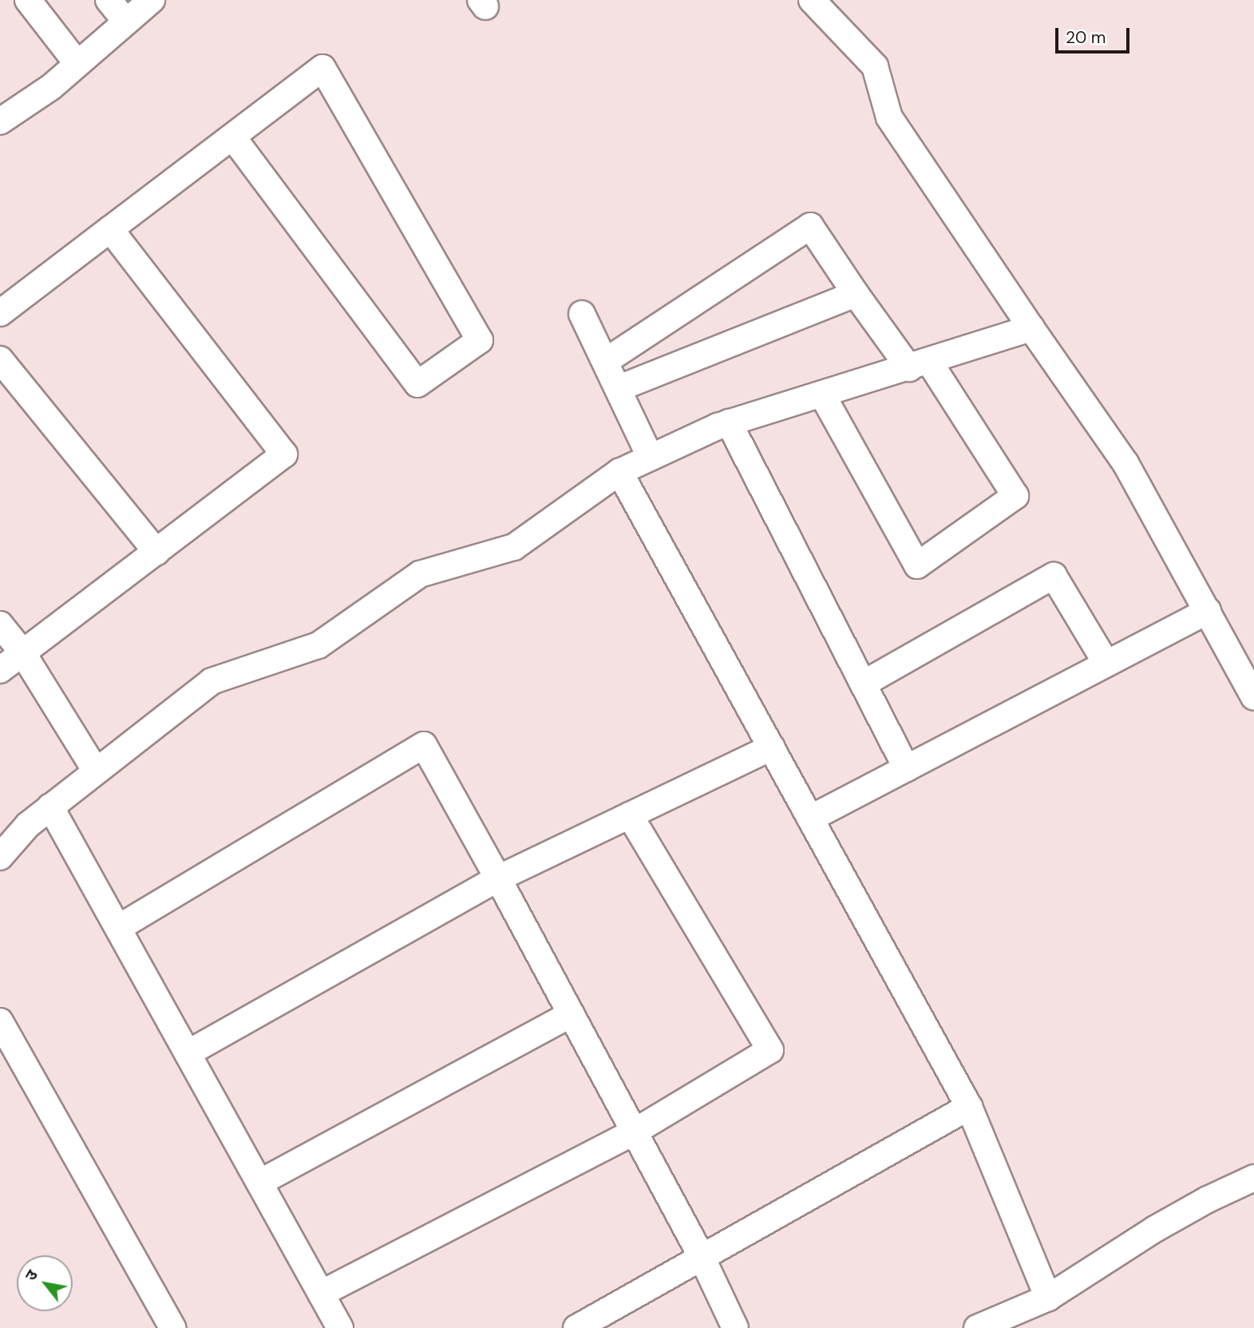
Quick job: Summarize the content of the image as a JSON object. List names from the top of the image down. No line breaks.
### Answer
{"scale_bar":"20 m","north":"top left"}
